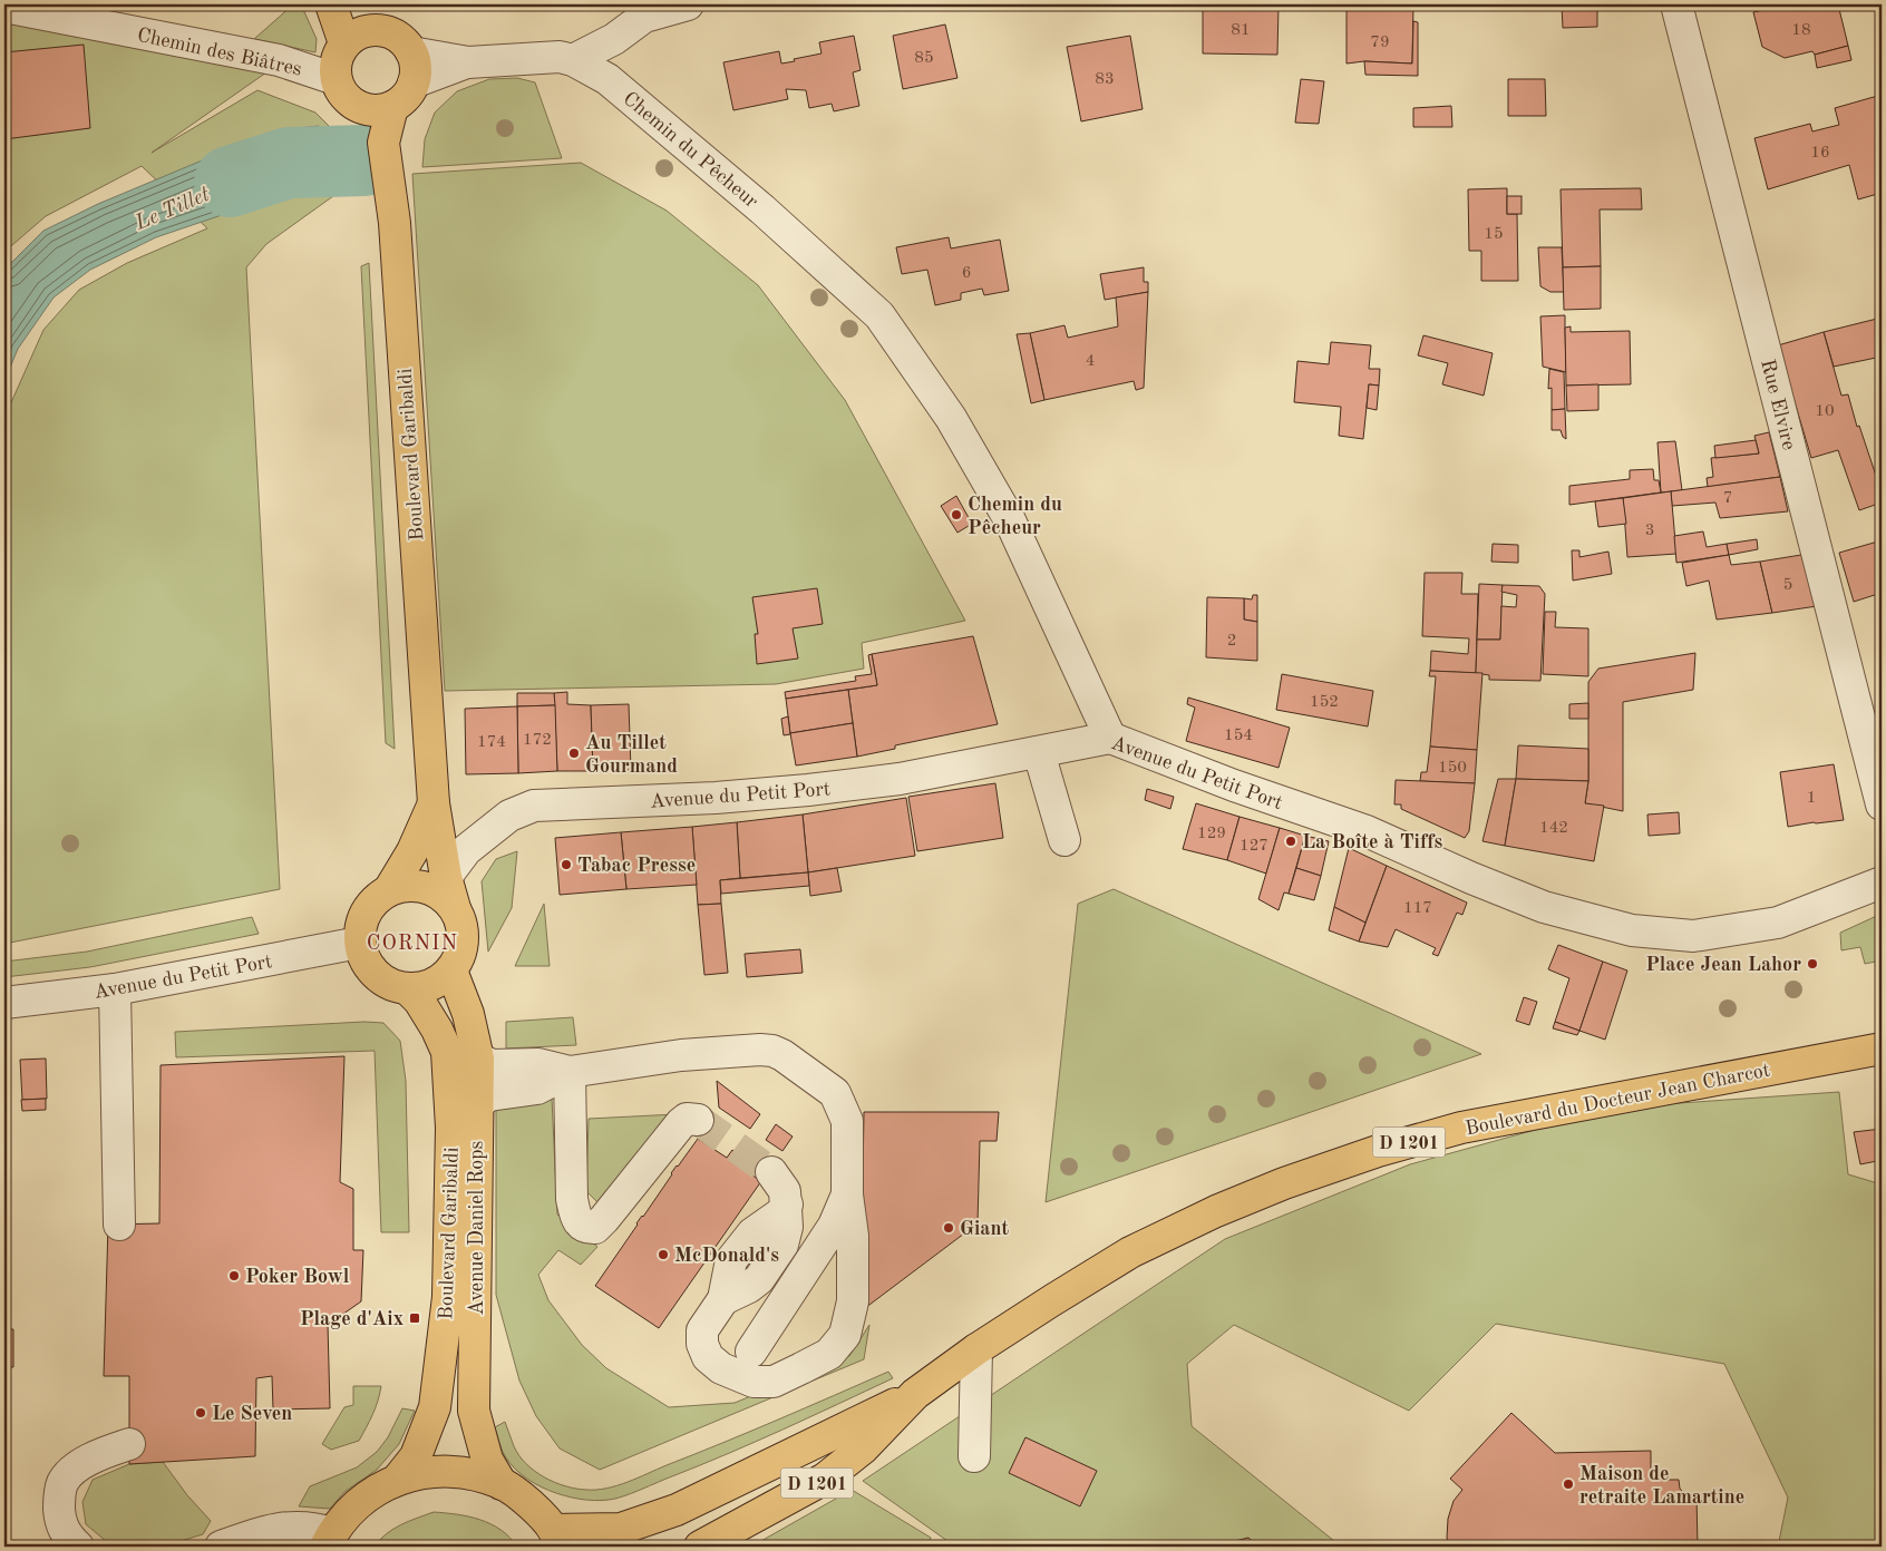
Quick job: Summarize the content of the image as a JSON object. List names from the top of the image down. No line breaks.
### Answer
{"streets":{"main road":["Boulevard Garibaldi","Boulevard du Docteur Jean Charcot","D 1201","Avenue Daniel Rops"],"street":["Chemin des Biâtres","Chemin du Pêcheur","Rue Elvire","Avenue du Petit Port"]},"crossings":[["Chemin des Biâtres","Boulevard Garibaldi"],["Chemin du Pêcheur","Avenue du Petit Port"],["Boulevard Garibaldi","Avenue du Petit Port"],["Boulevard Garibaldi","Avenue Daniel Rops"],["Avenue du Petit Port","Avenue Daniel Rops"]],"districts":["CORNIN"],"water":["Le Tillet"],"places":{"other":["Chemin du Pêcheur","Au Tillet Gourmand","La Boîte à Tiffs","Tabac Presse","Place Jean Lahor","Giant","McDonald's","Poker Bowl","Le Seven","Maison de retraite Lamartine"],"transit":["Plage d'Aix"]},"house_numbers":["81","18","79","85","83","16","15","6","4","10","7","3","5","2","152","154","172","174","150","1","142","129","127","117"]}
